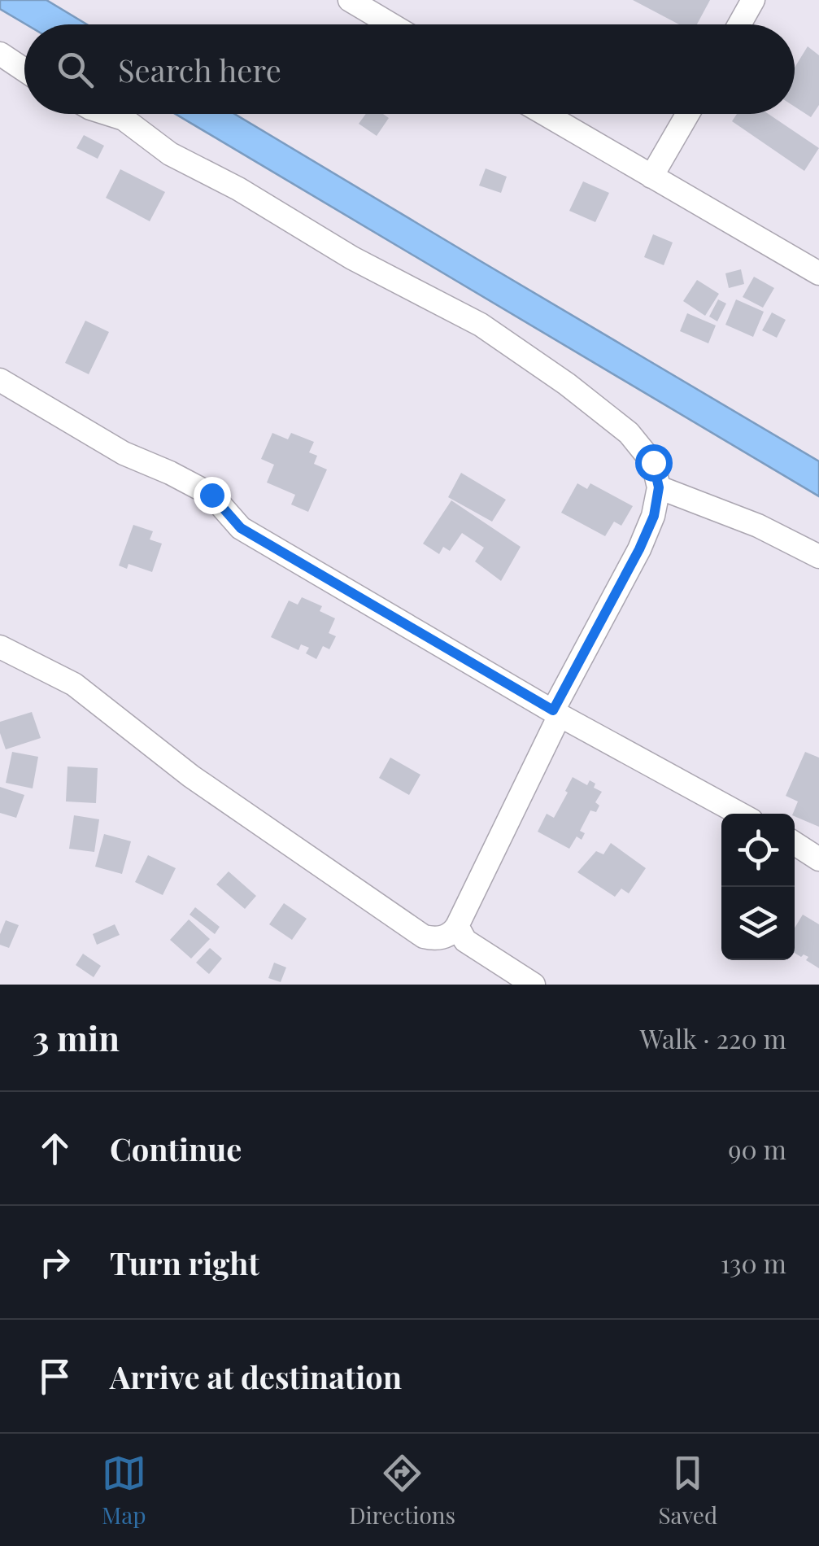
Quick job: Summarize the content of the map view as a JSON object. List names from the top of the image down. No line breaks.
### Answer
{"page":{"search":"Search here","heading":["3 min","Walk · 220 m"],"list":[["Continue","90 m"],["Turn right","130 m"],"Arrive at destination"],"nav":["Map","Directions","Saved"]}}
